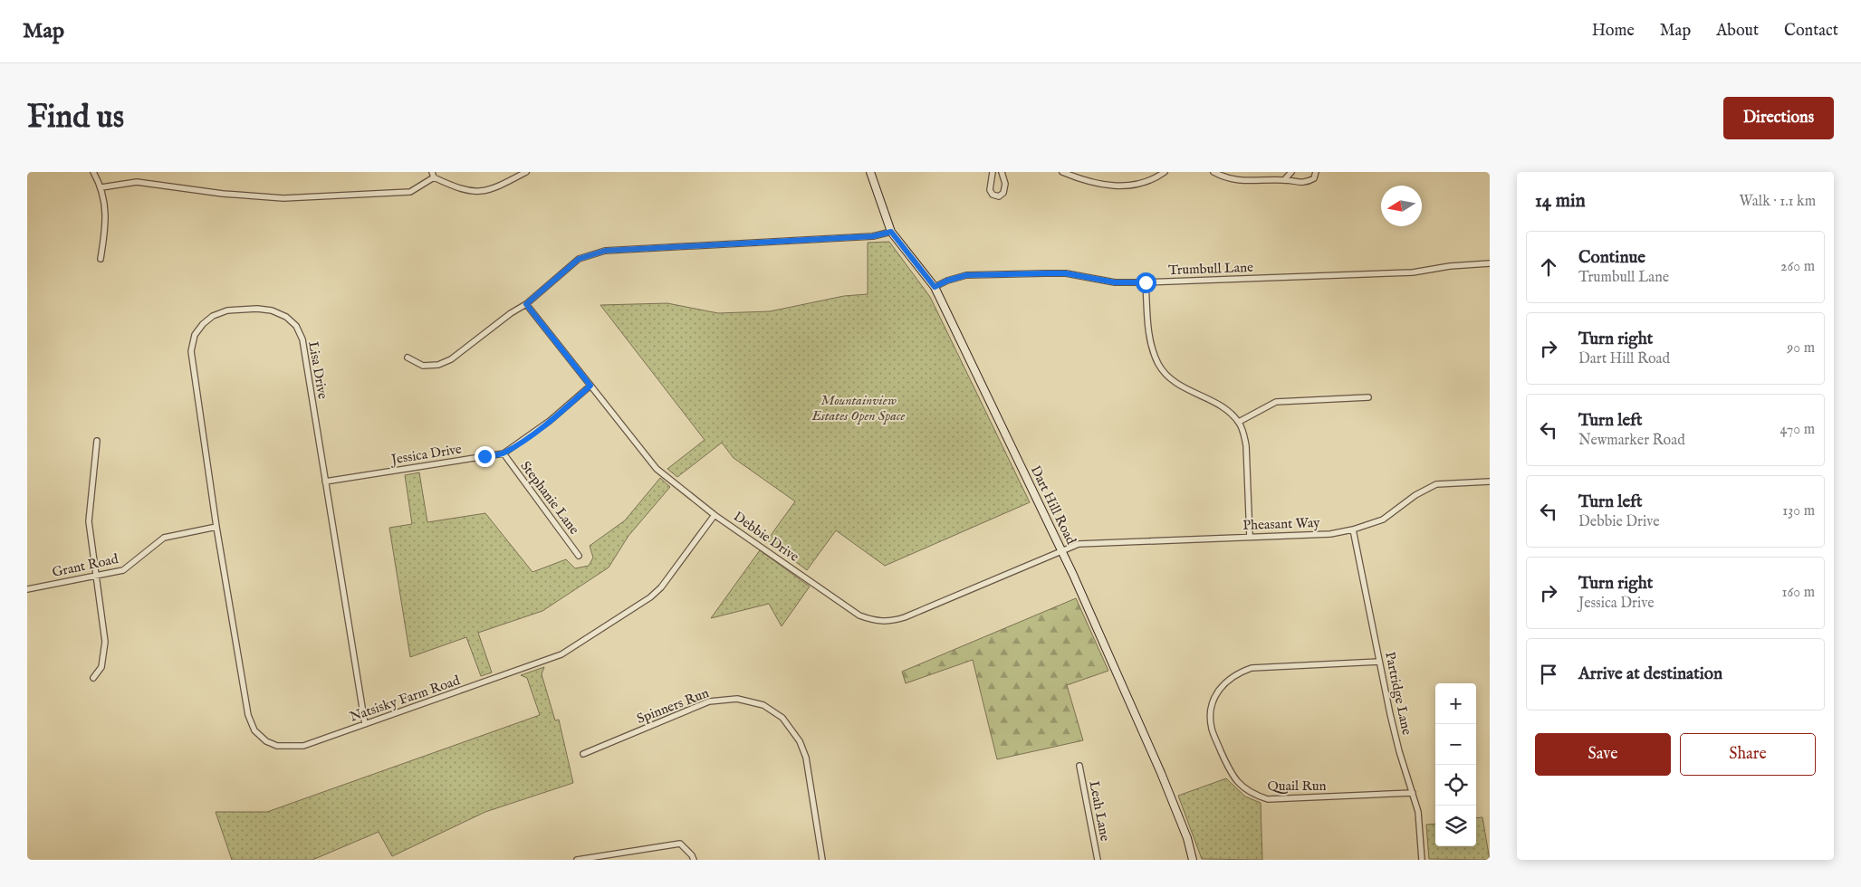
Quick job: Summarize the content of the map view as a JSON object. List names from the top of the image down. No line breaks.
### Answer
{"streets":{"main road":["Dart Hill Road"],"street":["Trumbull Lane","Lisa Drive","Jessica Drive","Stephanie Lane","Pheasant Way","Debbie Drive","Grant Road","Partridge Lane","Natsisky Farm Road","Spinners Run","Quail Run","Leah Lane"]},"crossings":[["Trumbull Lane","Dart Hill Road"],["Lisa Drive","Jessica Drive"],["Lisa Drive","Grant Road"],["Lisa Drive","Natsisky Farm Road"],["Jessica Drive","Stephanie Lane"],["Jessica Drive","Debbie Drive"],["Dart Hill Road","Pheasant Way"],["Dart Hill Road","Debbie Drive"],["Pheasant Way","Debbie Drive"],["Pheasant Way","Partridge Lane"],["Debbie Drive","Natsisky Farm Road"],["Grant Road","Natsisky Farm Road"],["Partridge Lane","Quail Run"]],"parks":["Mountainview Estates Open Space"],"north":"left","page":{"header":"Map","nav":["Home","Map","About","Contact"],"buttons":["Directions",["Save","Share"]],"title":"Find us","heading":["14 min","Walk · 1.1 km"],"list":[["Continue","Trumbull Lane","260 m"],["Turn right","Dart Hill Road","90 m"],["Turn left","Newmarker Road","470 m"],["Turn left","Debbie Drive","130 m"],["Turn right","Jessica Drive","160 m"],"Arrive at destination"],"map_buttons":["+","−"]}}
